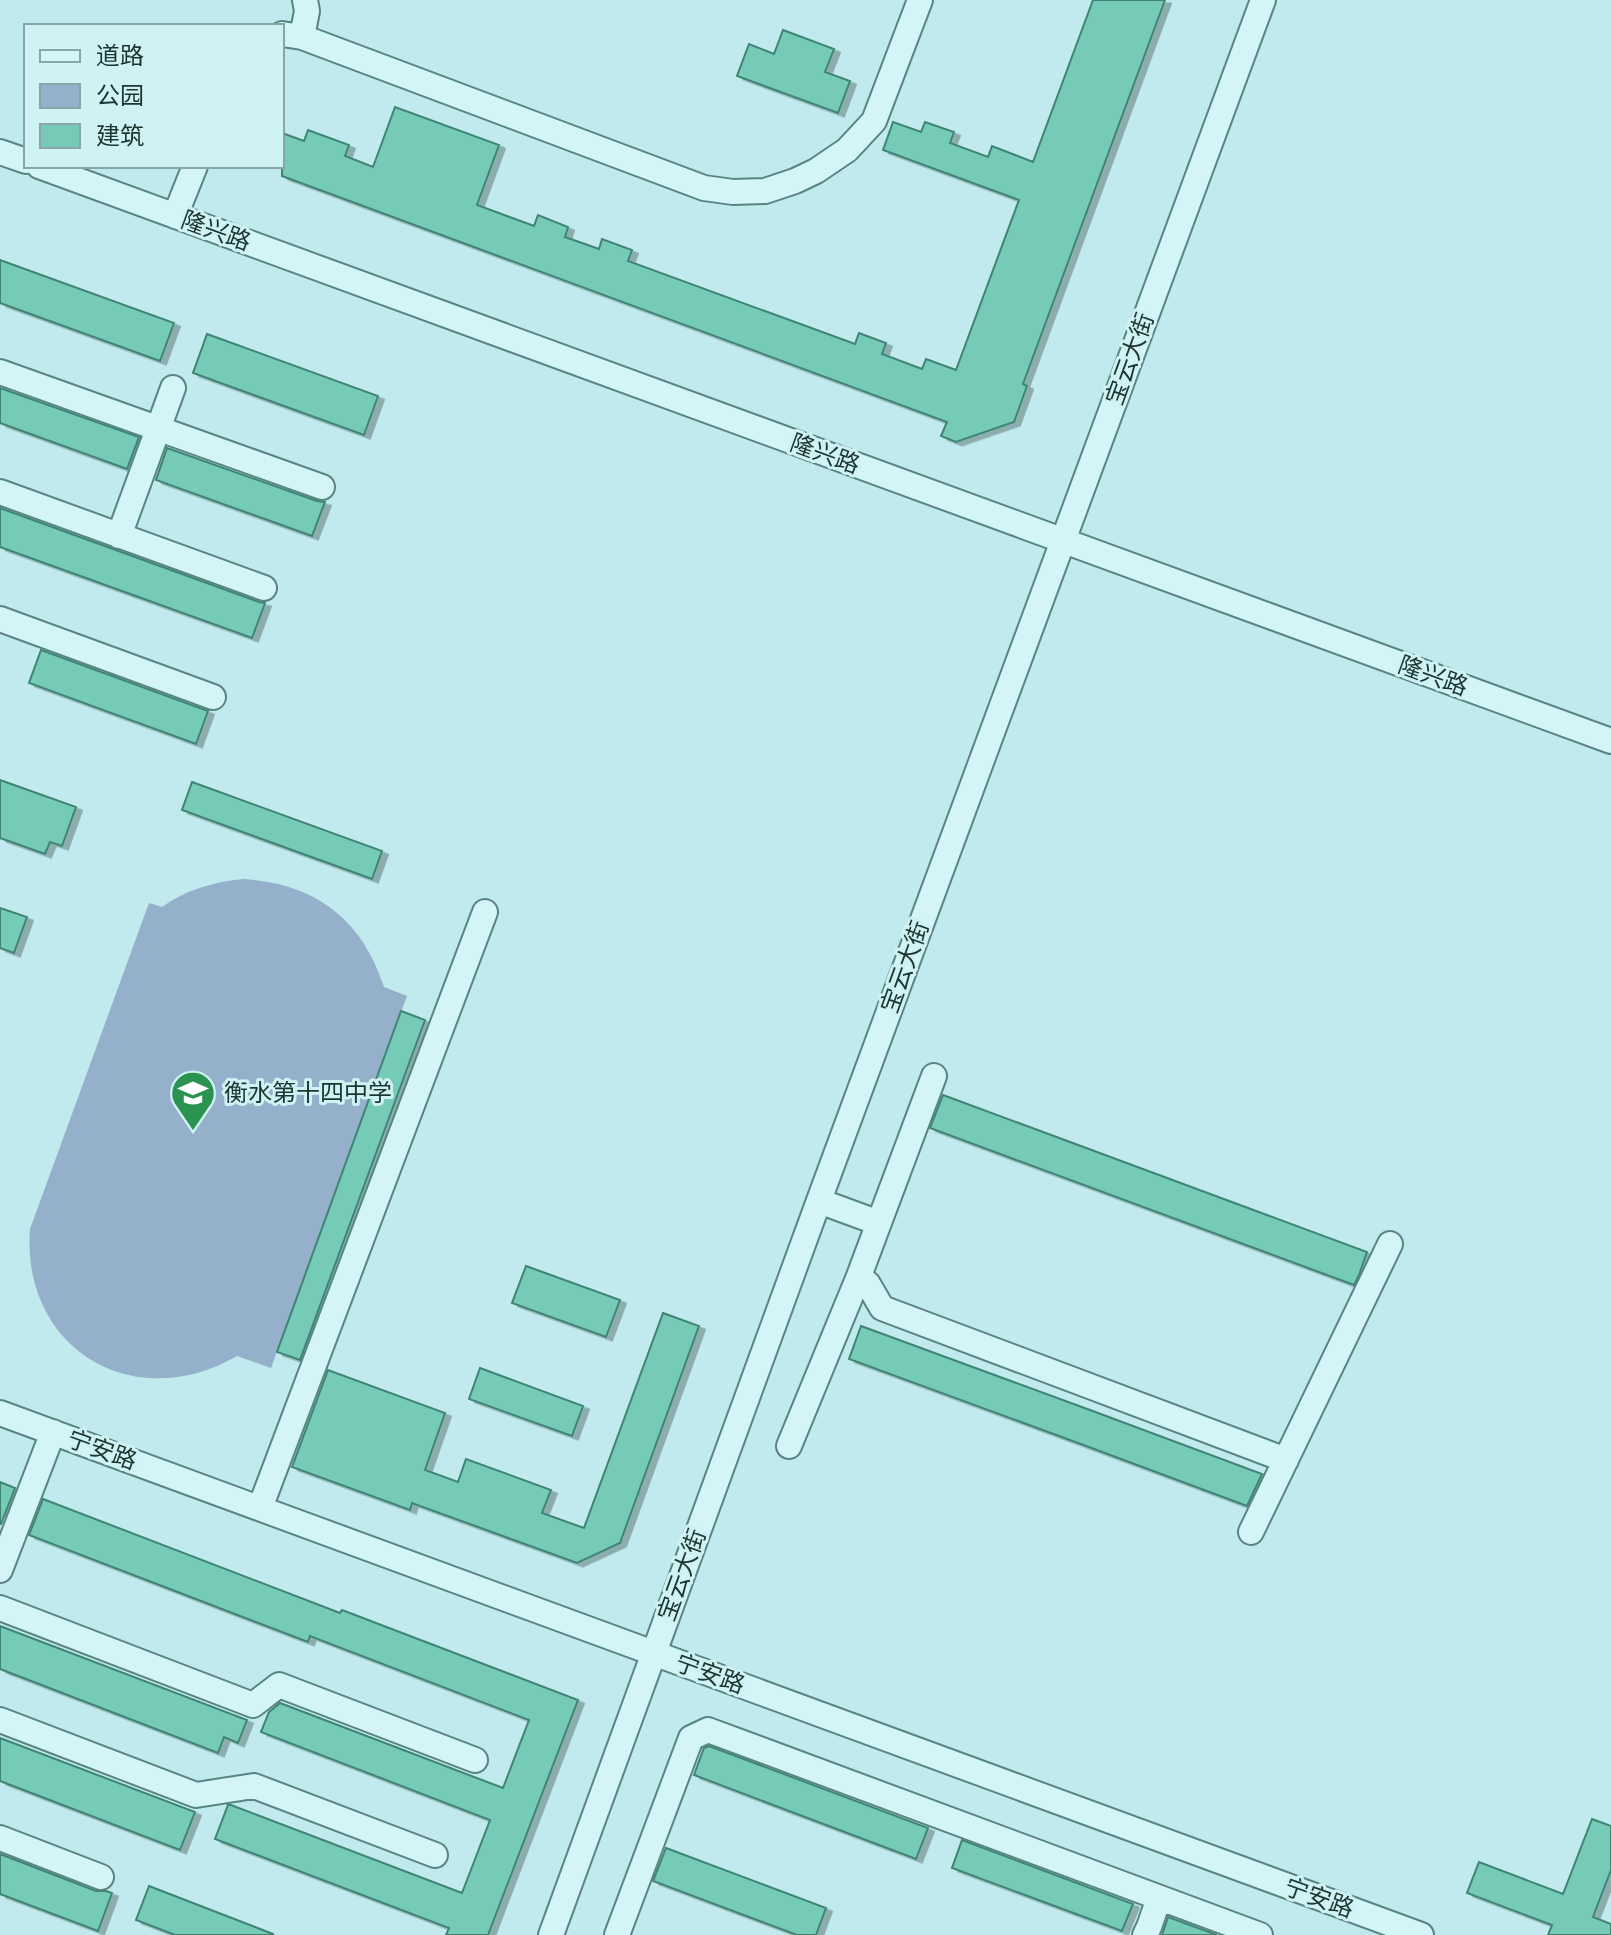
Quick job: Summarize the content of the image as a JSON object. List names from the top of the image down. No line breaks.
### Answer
{"streets":{"street":["隆兴路","宝云大街","宁安路"]},"crossings":[["隆兴路","宝云大街"],["宝云大街","宁安路"]],"places":{"school or university":["衡水第十四中学"]},"legend":["道路","公园","建筑"]}
